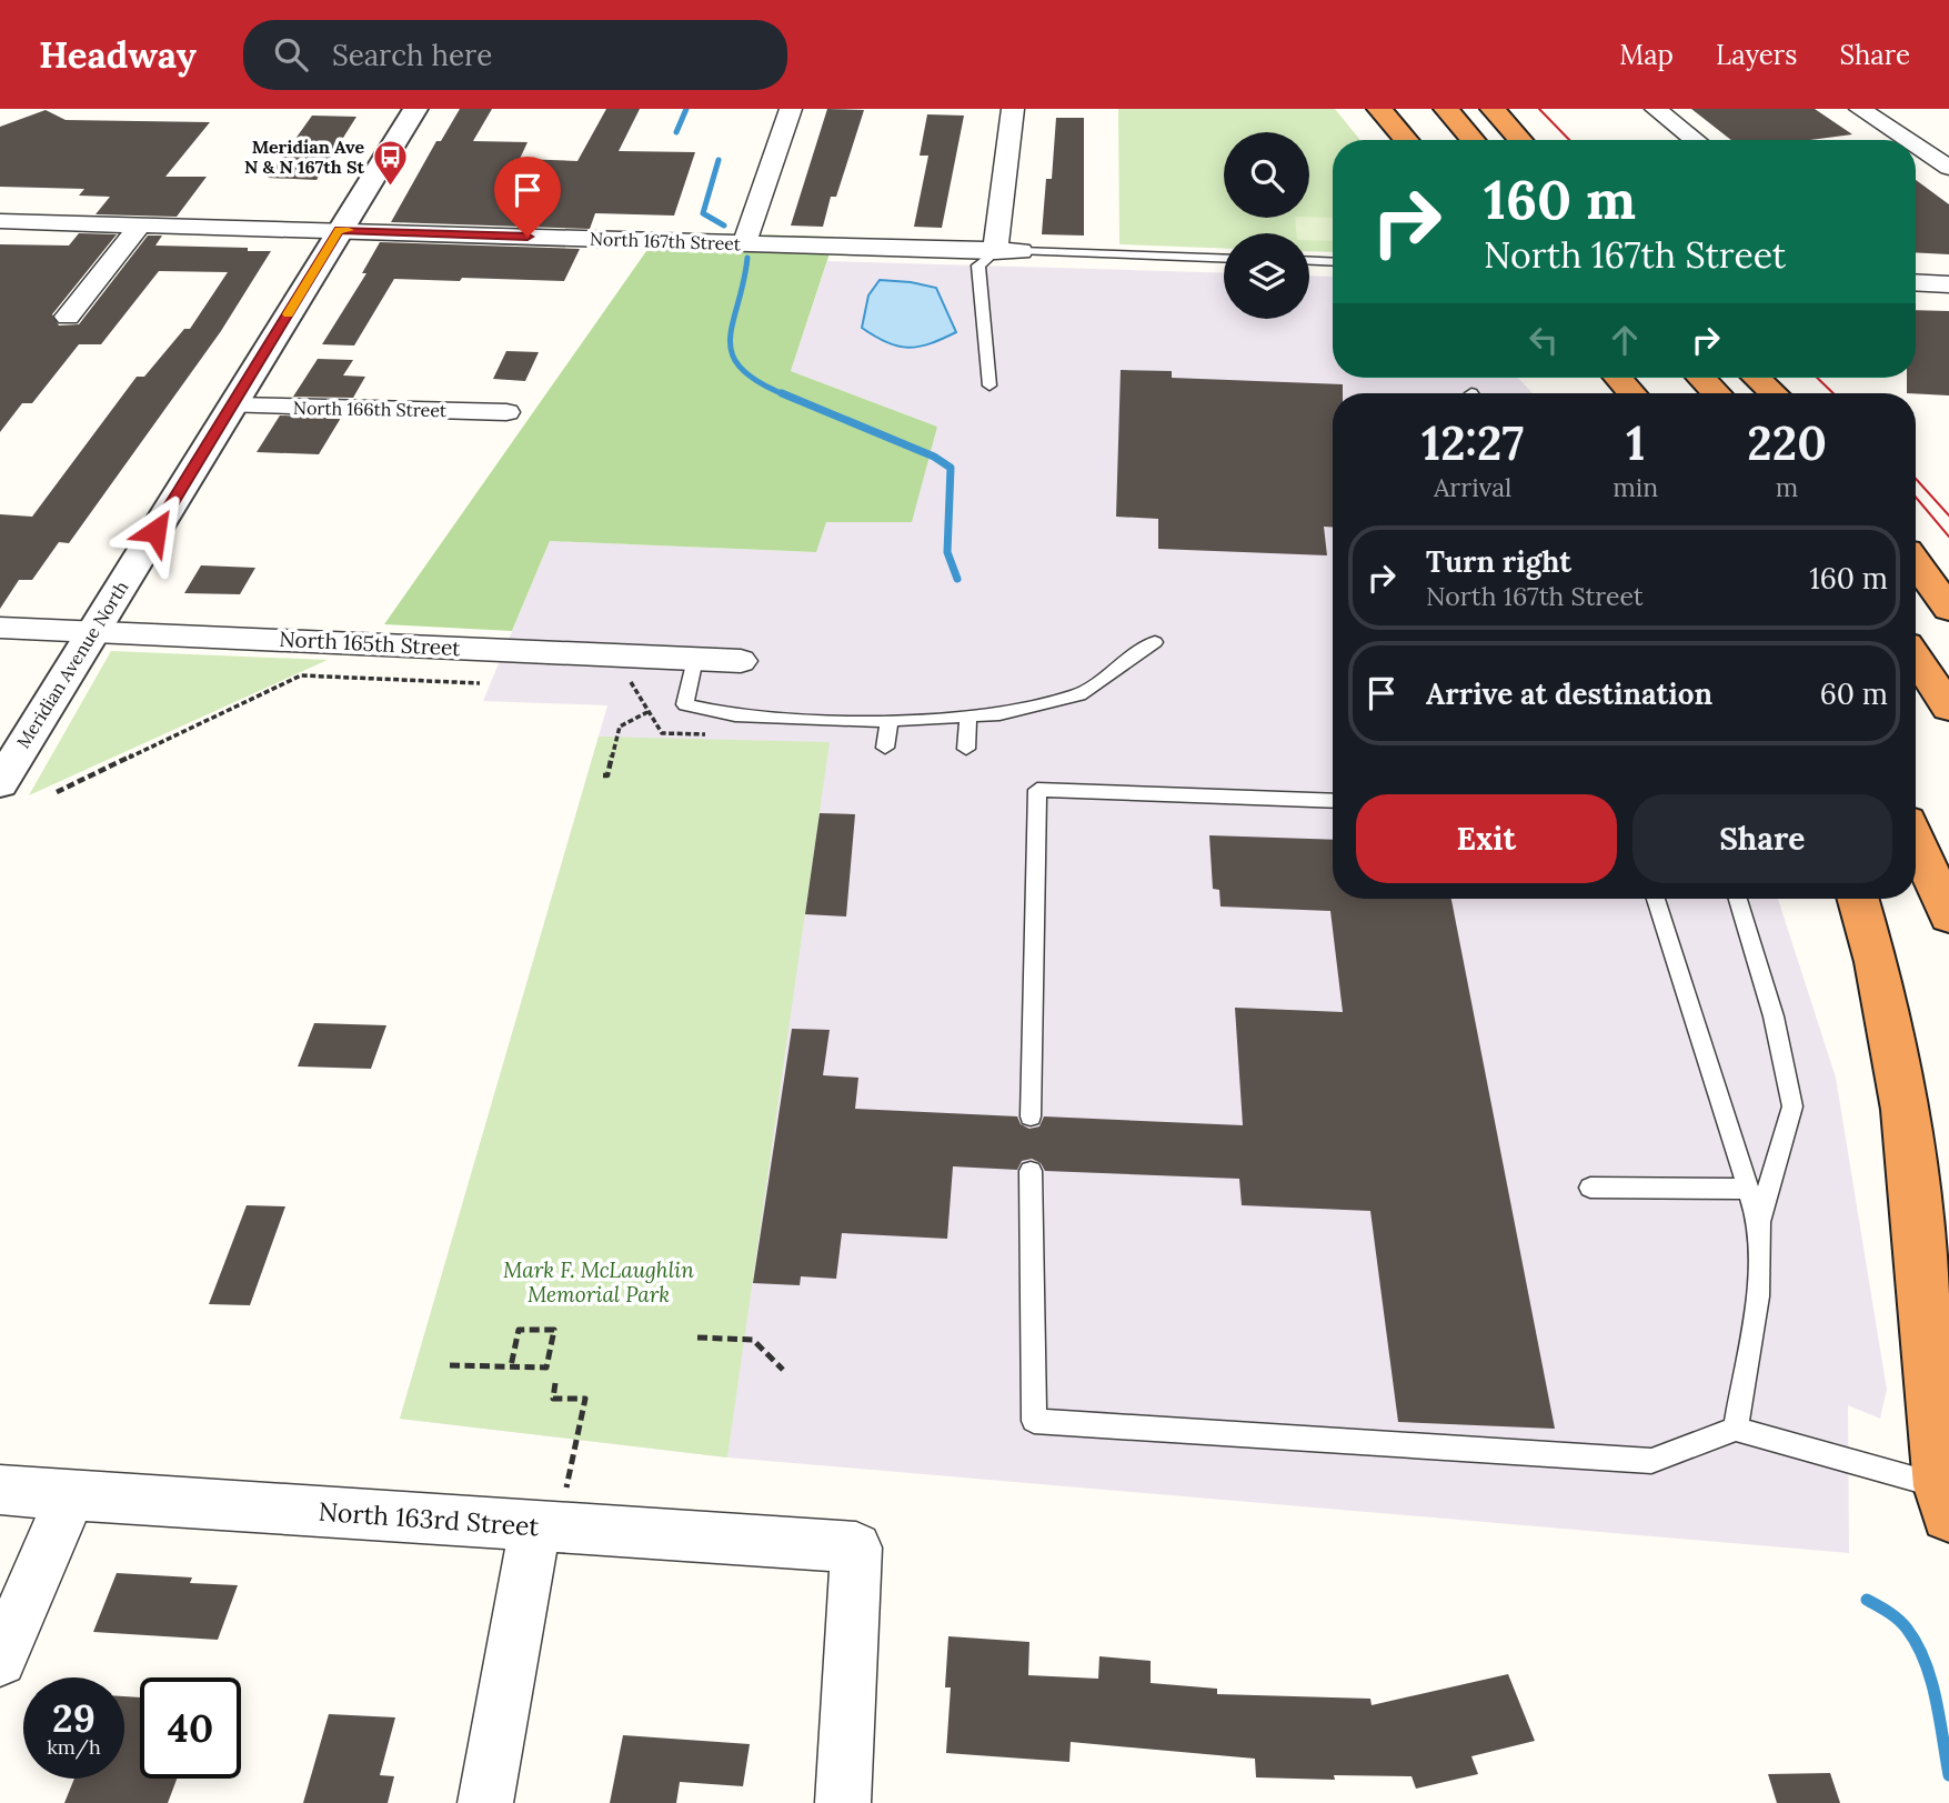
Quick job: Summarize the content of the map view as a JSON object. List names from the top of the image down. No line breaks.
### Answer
{"streets":{"street":["North 167th Street","North 166th Street","North 165th Street","Meridian Avenue North","North 163rd Street"]},"crossings":[["North 167th Street","Meridian Avenue North"],["North 166th Street","Meridian Avenue North"],["North 165th Street","Meridian Avenue North"]],"parks":["Mark F. McLaughlin Memorial Park"],"places":{"bus stop":["Meridian Ave N & N 167th St"]},"page":{"header":"Headway","search":"Search here","nav":["Map","Layers","Share"],"turn":["160 m","North 167th Street"],"eta":["12:27","Arrival","1","min","220","m"],"list":[{"name":"Turn right","note":"North 167th Street","value":"160 m"},{"name":"Arrive at destination","value":"60 m"}],"buttons":["Exit","Share"],"speed":"29 km/h","limit":"40"}}
